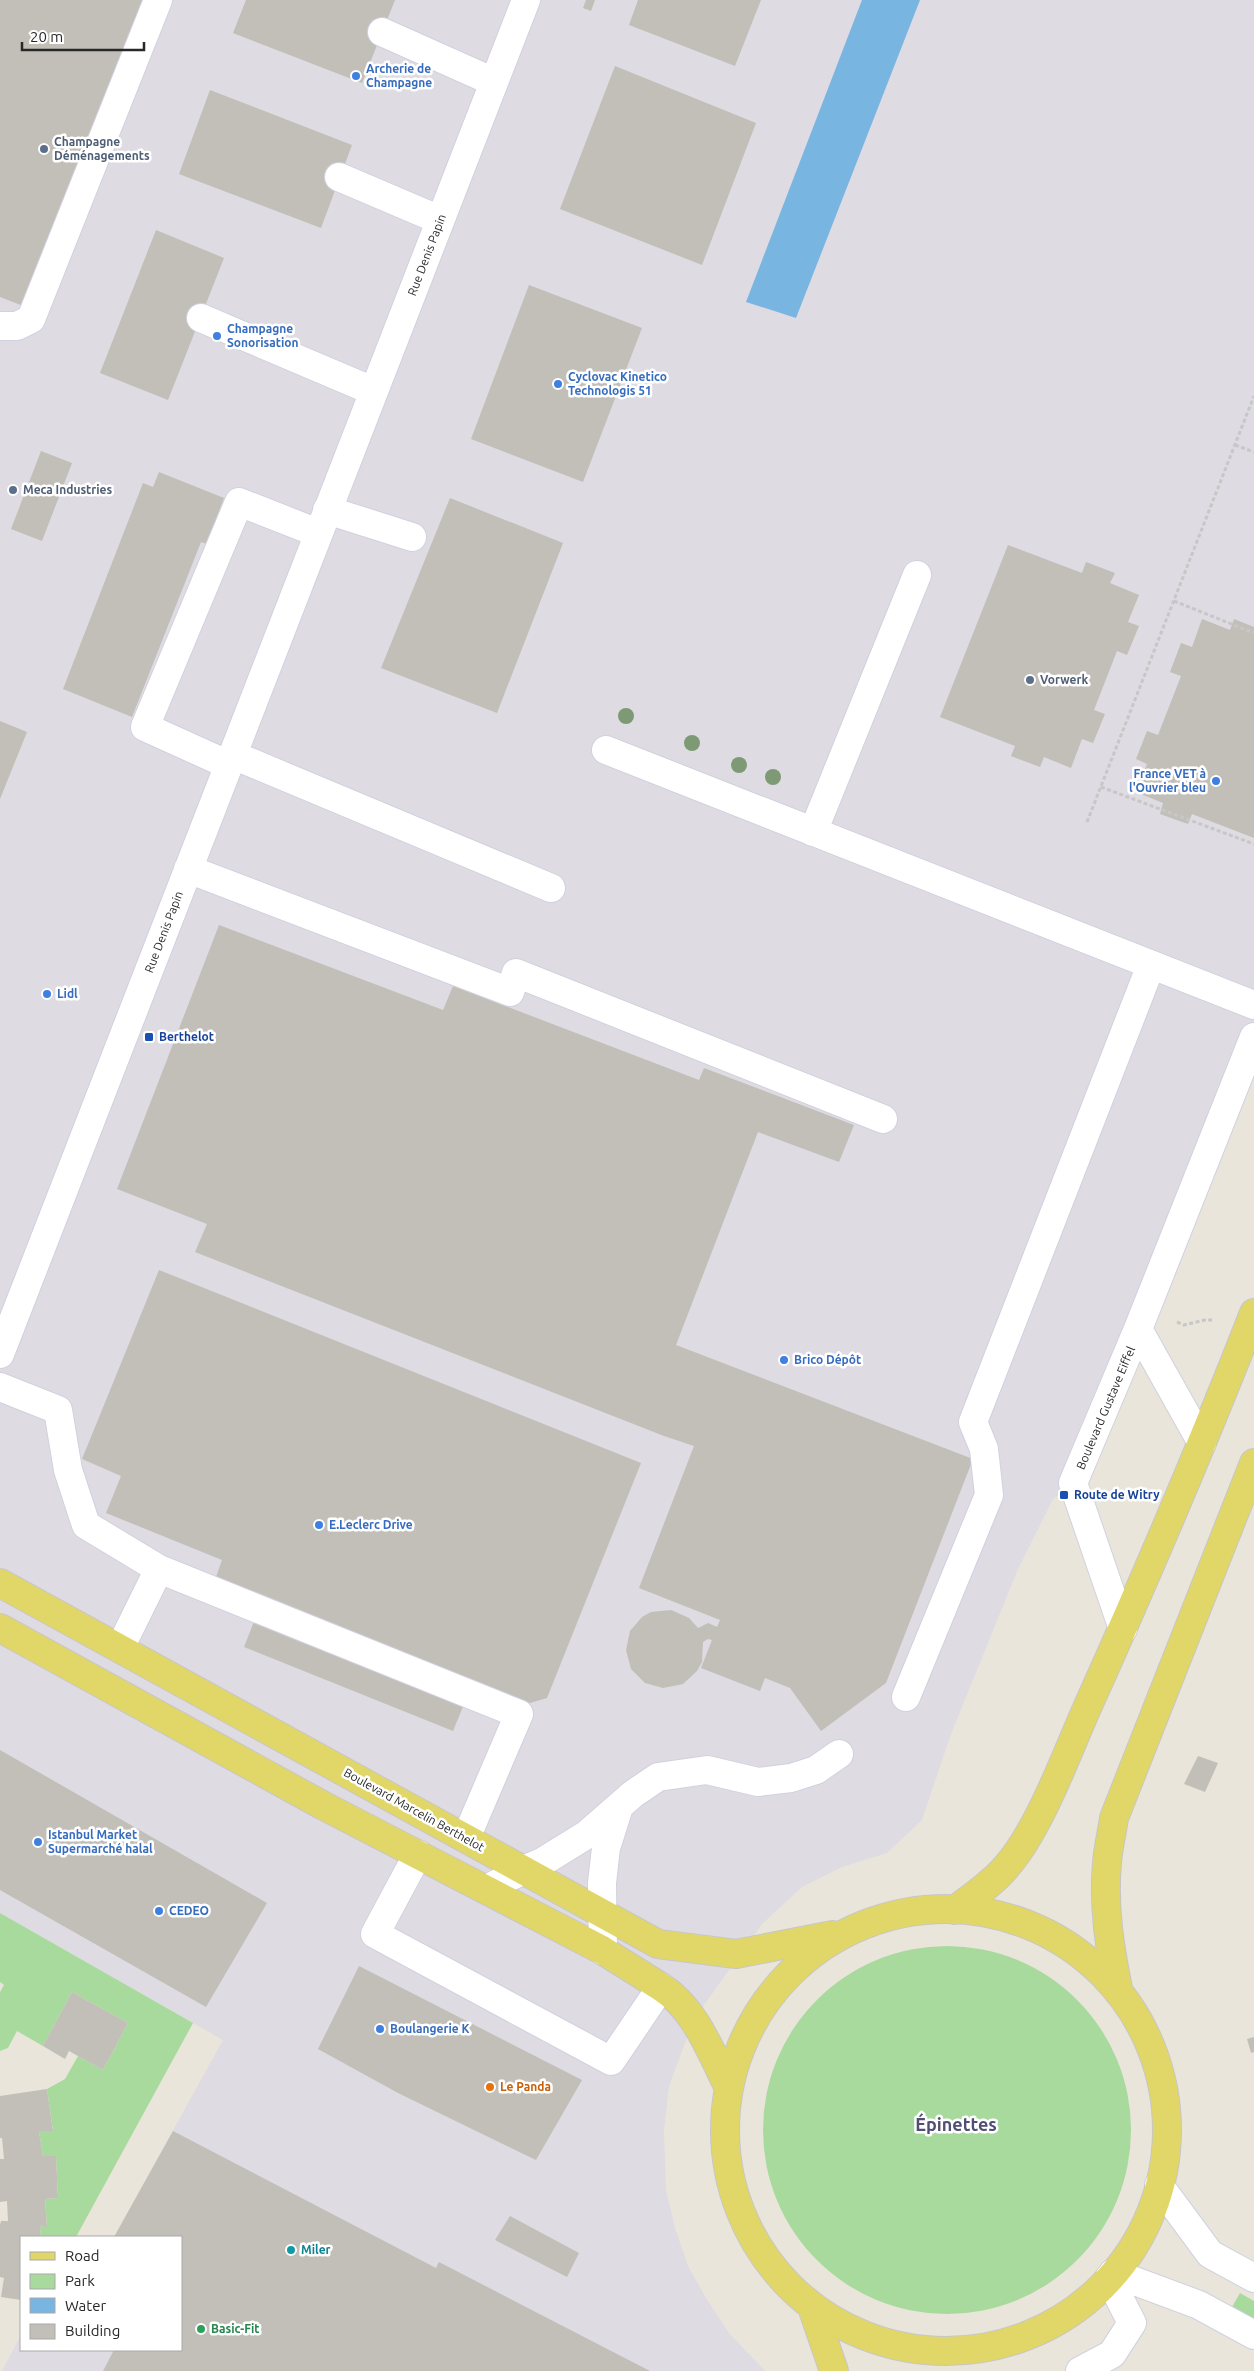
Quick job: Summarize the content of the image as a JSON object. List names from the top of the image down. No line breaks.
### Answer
{"streets":{"main road":["Boulevard Marcelin Berthelot"],"street":["Rue Denis Papin","Boulevard Gustave Eiffel"]},"districts":["Épinettes"],"places":{"other":["Archerie de Champagne","Champagne Déménagements","Champagne Sonorisation","Cyclovac Kinetico Technologis 51","Meca Industries","Vorwerk","France VET à l'Ouvrier bleu","Lidl","Brico Dépôt","E.Leclerc Drive","Istanbul Market Supermarché halal","CEDEO","Boulangerie K","Le Panda","Miler","Basic-Fit"],"transit":["Berthelot","Route de Witry"]},"legend":["Road","Park","Water","Building"],"scale_bar":"20 m"}
